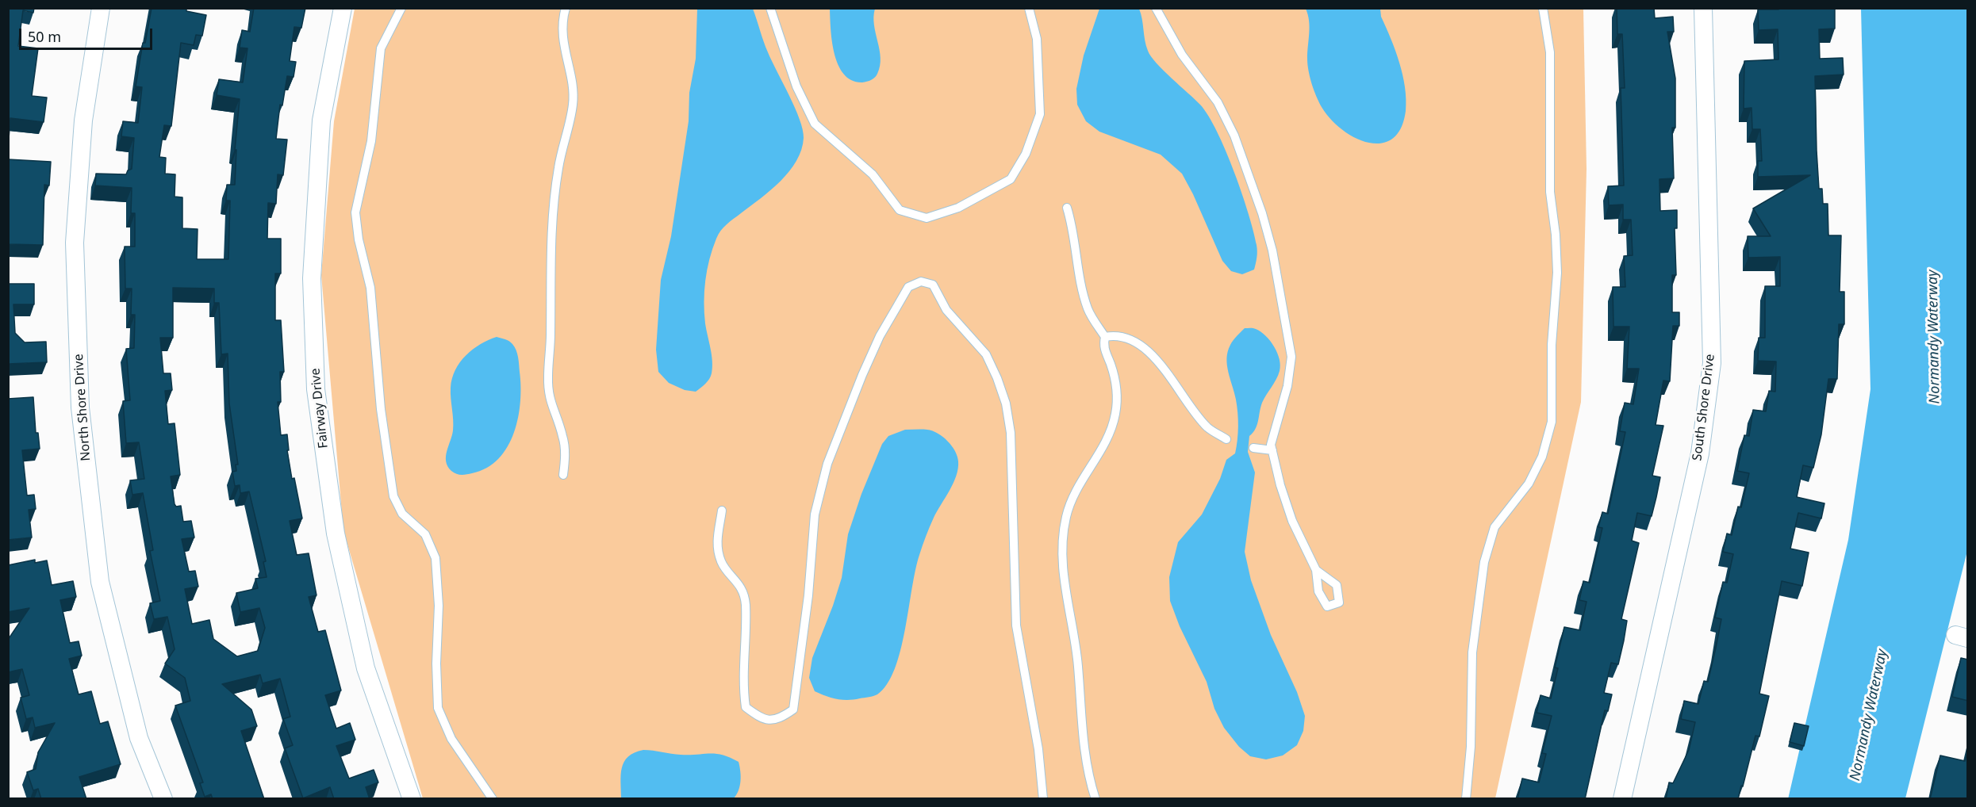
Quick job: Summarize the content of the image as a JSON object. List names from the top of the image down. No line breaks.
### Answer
{"streets":{"street":["North Shore Drive","South Shore Drive","Fairway Drive"]},"water":["Normandy Waterway"],"scale_bar":"50 m"}
